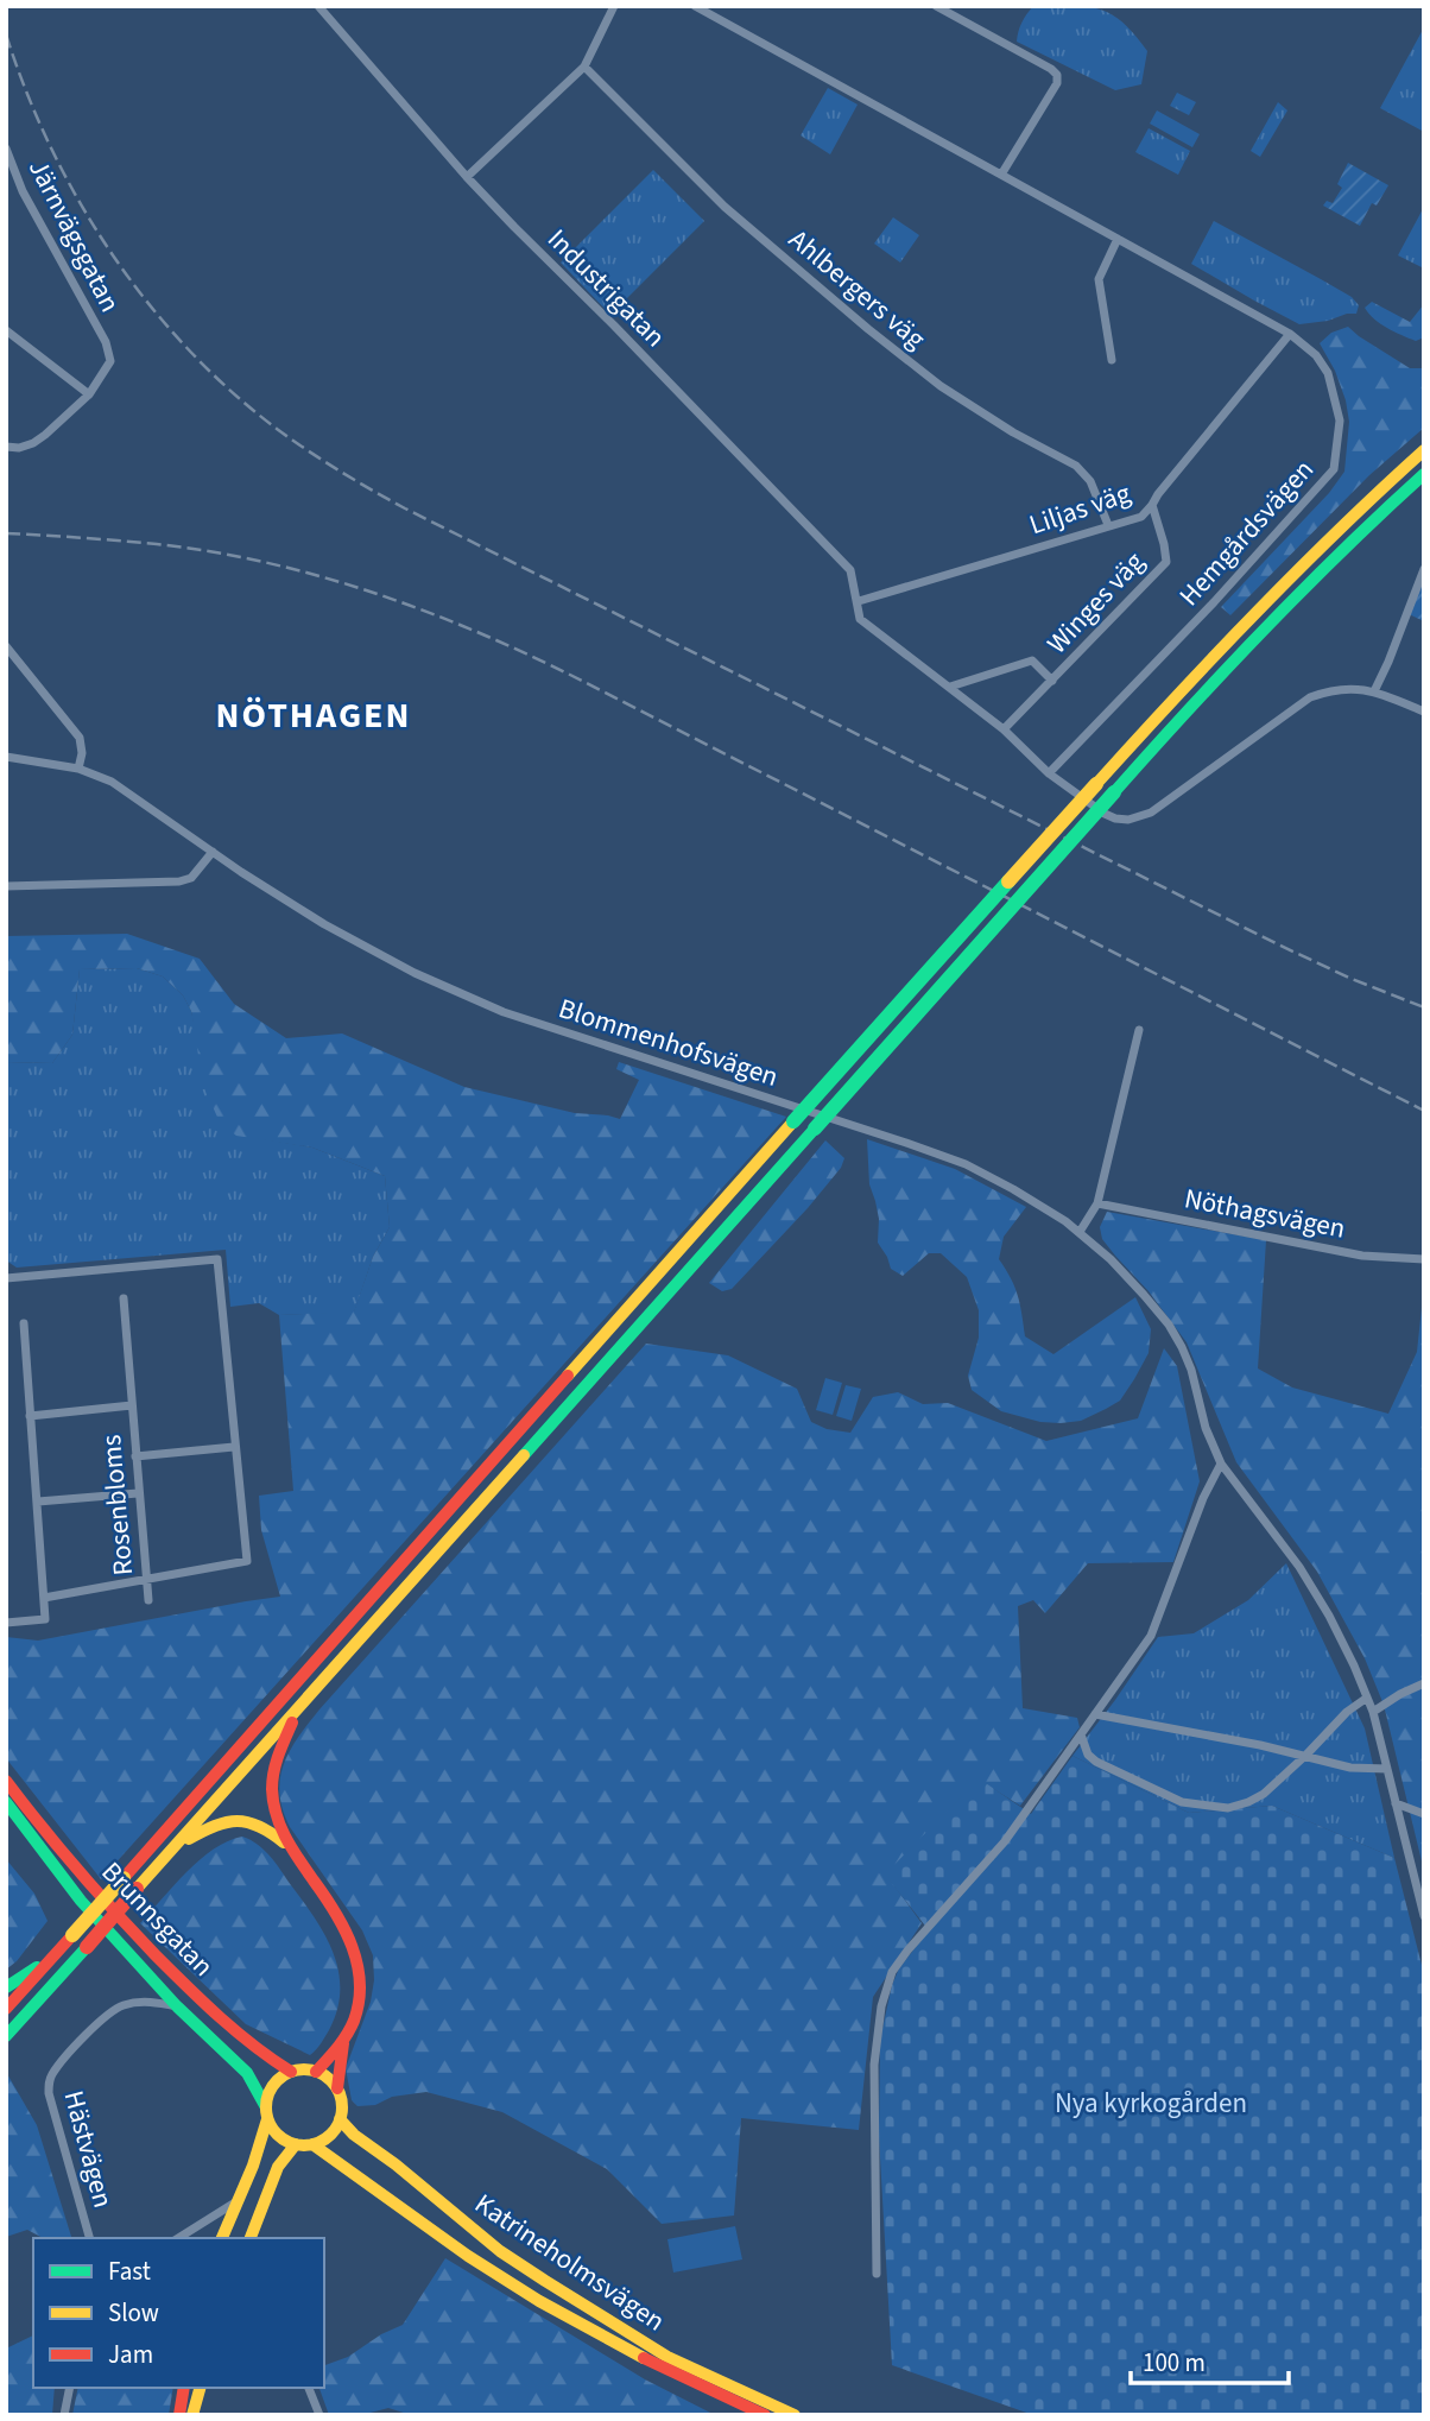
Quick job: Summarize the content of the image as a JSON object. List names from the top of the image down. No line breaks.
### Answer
{"streets":{"main road":["Brunnsgatan","Katrineholmsvägen"],"street":["Järnvägsgatan","Industrigatan","Ahlbergers väg","Liljas väg","Hemgårdsvägen","Winges väg","Blommenhofsvägen","Nöthagsvägen","Rosenbloms","Hästvägen"]},"crossings":[["Industrigatan","Liljas väg"],["Ahlbergers väg","Liljas väg"],["Liljas väg","Hemgårdsvägen"],["Liljas väg","Winges väg"],["Brunnsgatan","Hästvägen"],["Brunnsgatan","Katrineholmsvägen"]],"districts":["NÖTHAGEN"],"parks":["Nya kyrkogården"],"legend":["Fast","Slow","Jam"],"scale_bar":"100 m"}
